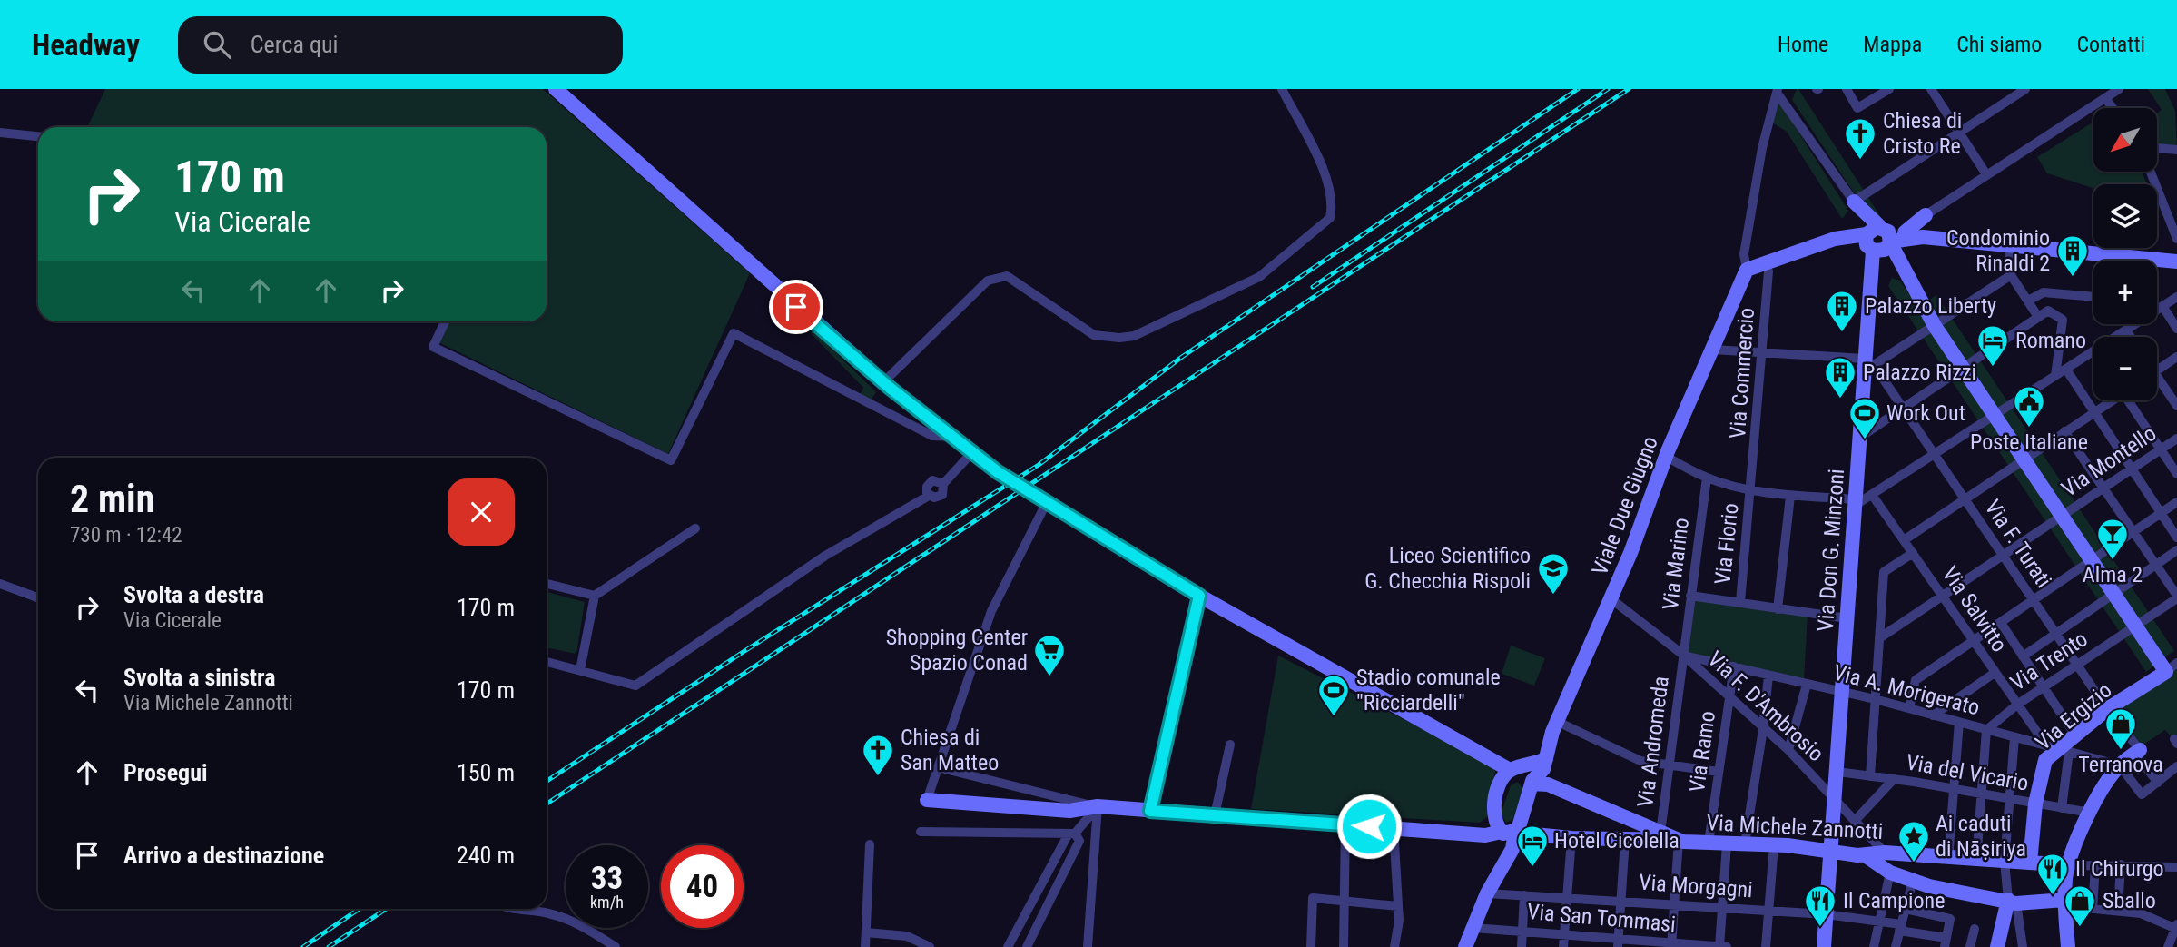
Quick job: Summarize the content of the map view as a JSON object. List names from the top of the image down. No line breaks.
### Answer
{"streets":{"street":["Via Commercio","Via Montello","Viale Due Giugno","Via Florio","Via F. Turati","Via Don G. Minzoni","Via Marino","Via Salvitto","Via Trento","Via A. Morigerato","Via F. D'Ambrosio","Via Ergizio","Via Andromeda","Via Ramo","Via del Vicario","Via Michele Zannotti","Via Morgagni","Via San Tommasi"]},"crossings":[["Via Commercio","Via Florio"],["Via Montello","Via F. Turati"],["Via Montello","Via Salvitto"],["Viale Due Giugno","Via F. D'Ambrosio"],["Viale Due Giugno","Via Michele Zannotti"],["Via F. Turati","Via Don G. Minzoni"],["Via F. Turati","Via Trento"],["Via F. Turati","Via Ergizio"],["Via Don G. Minzoni","Via A. Morigerato"],["Via Don G. Minzoni","Via F. D'Ambrosio"],["Via Don G. Minzoni","Via del Vicario"],["Via Don G. Minzoni","Via Michele Zannotti"],["Via Don G. Minzoni","Via Morgagni"],["Via Marino","Via A. Morigerato"],["Via Marino","Via F. D'Ambrosio"],["Via Marino","Via Andromeda"],["Via Salvitto","Via Trento"],["Via Salvitto","Via A. Morigerato"],["Via Salvitto","Via Ergizio"],["Via Trento","Via A. Morigerato"],["Via A. Morigerato","Via F. D'Ambrosio"],["Via A. Morigerato","Via Ergizio"],["Via A. Morigerato","Via Andromeda"],["Via A. Morigerato","Via Ramo"],["Via F. D'Ambrosio","Via Andromeda"],["Via F. D'Ambrosio","Via Ramo"],["Via F. D'Ambrosio","Via Michele Zannotti"],["Via Ergizio","Via del Vicario"],["Via Ergizio","Via Michele Zannotti"],["Via Andromeda","Via Michele Zannotti"],["Via Ramo","Via Michele Zannotti"]],"places":{"church":["Chiesa di Cristo Re","Chiesa di San Matteo"],"building":["Condominio Rinaldi 2","Palazzo Liberty","Palazzo Rizzi"],"hotel":["Romano","Hotel Cicolella"],"public building":["Poste Italiane"],"sports":["Work Out","Stadio comunale \"Ricciardelli\""],"bar":["Alma 2"],"school or university":["Liceo Scientifico G. Checchia Rispoli"],"supermarket":["Shopping Center Spazio Conad"],"shop":["Terranova","Sballo"],"place":["Ai caduti di Nāṣiriya"],"restaurant":["Il Chirurgo","Il Campione"]},"north":"bottom left","page":{"header":"Headway","search":"Cerca qui","nav":["Home","Mappa","Chi siamo","Contatti"],"map_buttons":["+","−"],"turn":["170 m","Via Cicerale"],"heading":["2 min","730 m · 12:42"],"list":[{"name":"Svolta a destra","note":"Via Cicerale","value":"170 m"},{"name":"Svolta a sinistra","note":"Via Michele Zannotti","value":"170 m"},{"name":"Prosegui","value":"150 m"},{"name":"Arrivo a destinazione","value":"240 m"}],"speed":"33 km/h","limit":"40"}}
